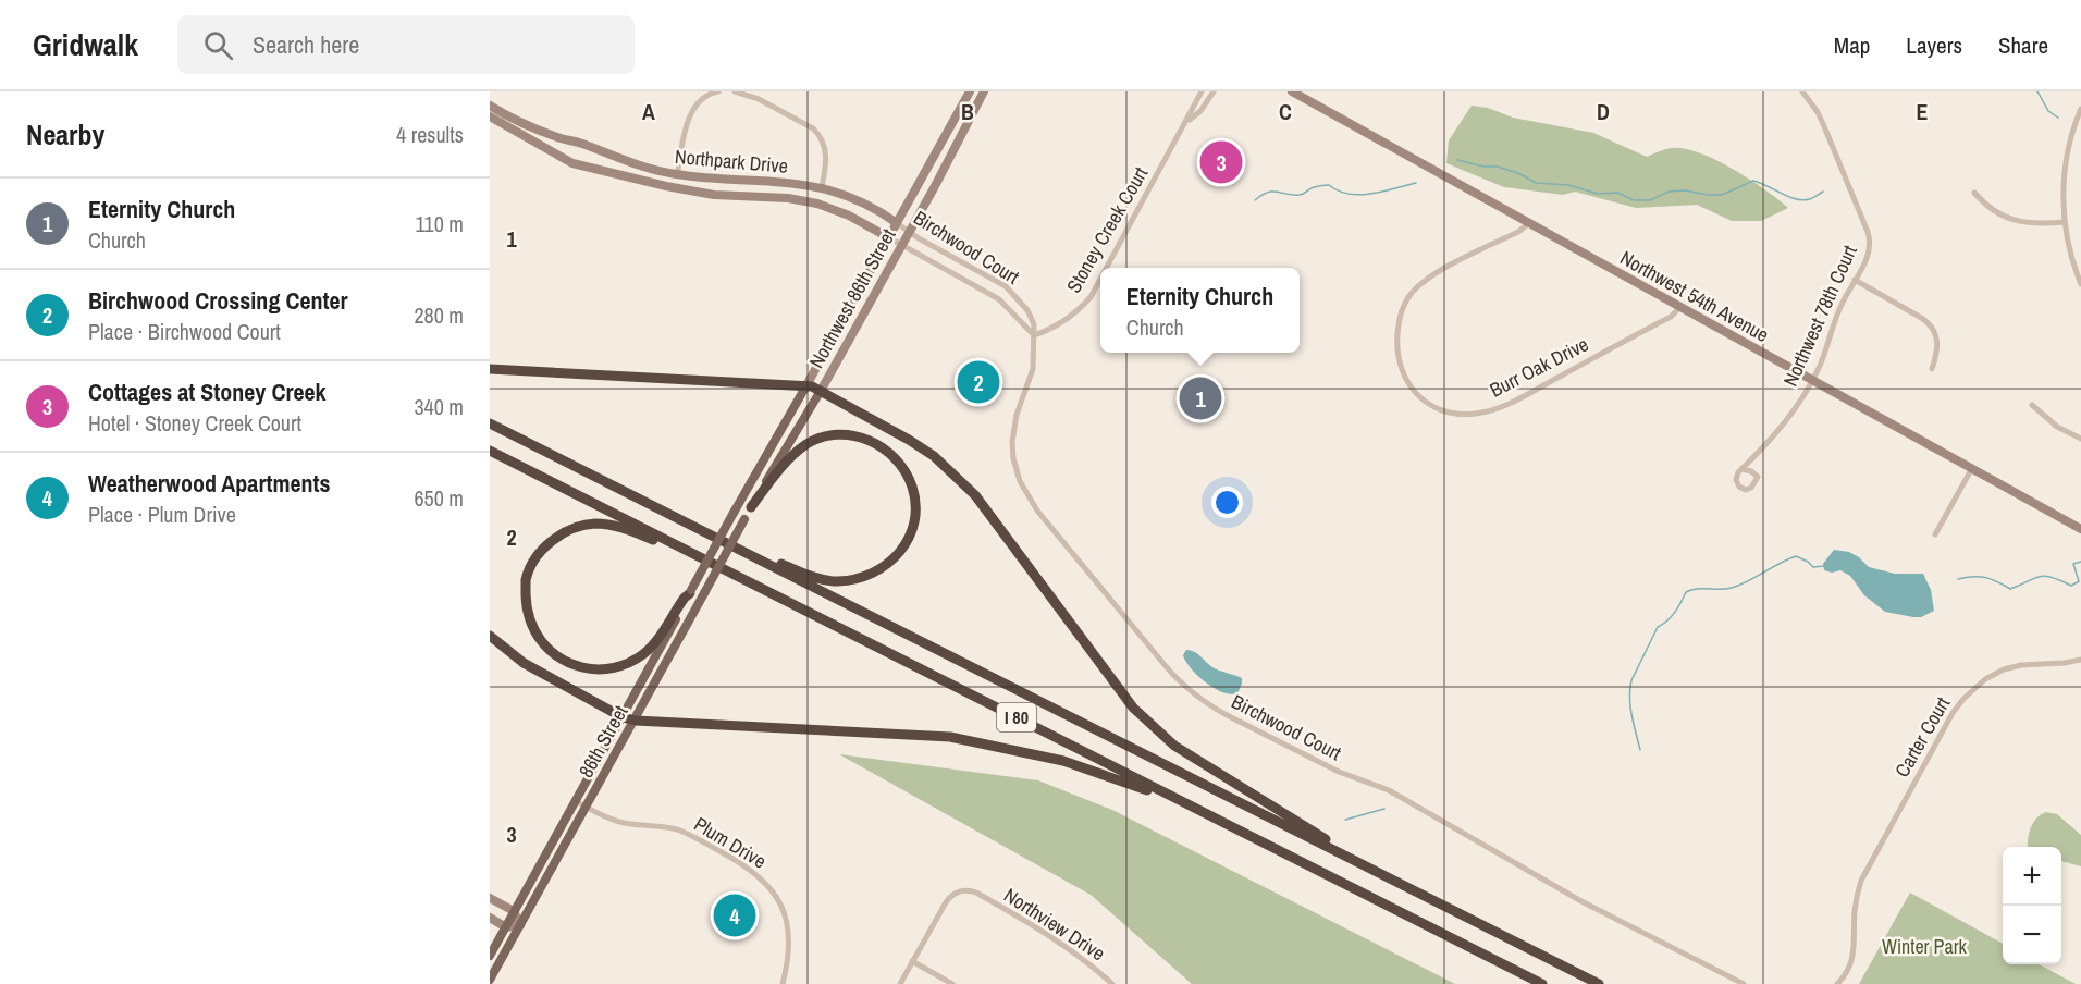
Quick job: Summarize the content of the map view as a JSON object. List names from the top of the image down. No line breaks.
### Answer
{"streets":{"highway":["I 80"],"main road":["Northwest 86th Street","86th Street"],"street":["Northpark Drive","Stoney Creek Court","Birchwood Court","Northwest 54th Avenue","Northwest 78th Court","Burr Oak Drive","Carter Court","Plum Drive","Northview Drive"]},"crossings":[["Northpark Drive","Birchwood Court"],["Northpark Drive","Northwest 86th Street"],["Stoney Creek Court","Birchwood Court"],["Birchwood Court","Northwest 86th Street"],["Northwest 54th Avenue","Northwest 78th Court"],["Northwest 54th Avenue","Burr Oak Drive"],["Northwest 86th Street","86th Street"],["86th Street","Plum Drive"]],"parks":["Winter Park"],"page":{"header":"Gridwalk","search":"Search here","nav":["Map","Layers","Share"],"heading":["Nearby","4 results"],"pins":["3","2","1","4"],"list":[{"mark":"1","name":"Eternity Church","note":"Church","value":"110 m"},{"mark":"2","name":"Birchwood Crossing Center","note":"Place · Birchwood Court","value":"280 m"},{"mark":"3","name":"Cottages at Stoney Creek","note":"Hotel · Stoney Creek Court","value":"340 m"},{"mark":"4","name":"Weatherwood Apartments","note":"Place · Plum Drive","value":"650 m"}],"popup":["Eternity Church","Church"],"map_buttons":["+","−"]},"grid":{"columns":["A","B","C","D","E"],"rows":["1","2","3"]}}
